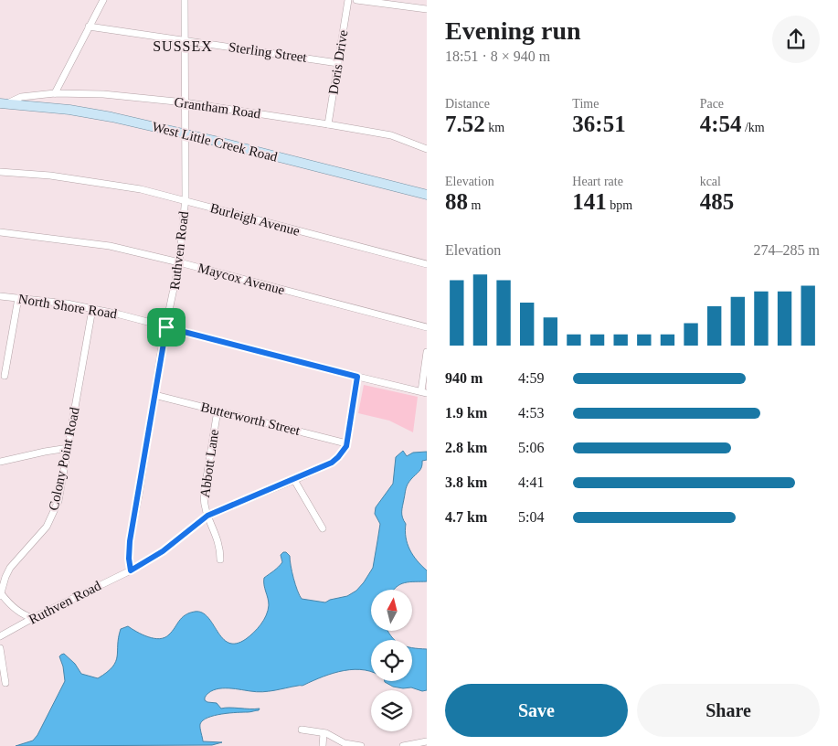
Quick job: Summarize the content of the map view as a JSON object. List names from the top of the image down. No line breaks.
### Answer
{"streets":{"main road":["West Little Creek Road"],"street":["Sterling Street","Doris Drive","Grantham Road","Burleigh Avenue","Ruthven Road","Maycox Avenue","North Shore Road","Butterworth Street","Colony Point Road","Abbott Lane"]},"crossings":[["Sterling Street","Doris Drive"],["Sterling Street","Ruthven Road"],["Doris Drive","Grantham Road"],["Grantham Road","West Little Creek Road"],["Grantham Road","Ruthven Road"],["West Little Creek Road","Ruthven Road"],["Burleigh Avenue","Ruthven Road"],["Ruthven Road","Maycox Avenue"],["Ruthven Road","North Shore Road"],["Ruthven Road","Butterworth Street"],["Ruthven Road","Colony Point Road"],["North Shore Road","Colony Point Road"],["Butterworth Street","Abbott Lane"]],"districts":["SUSSEX"],"north":"top","page":{"heading":["Evening run","18:51 · 8 × 940 m"],"stats":[["Distance","7.52 km"],["Time","36:51"],["Pace","4:54 /km"],["Elevation","88 m"],["Heart rate","141 bpm"],["kcal","485"]],"chart":["Elevation","274–285 m"],"list":[{"name":"940 m","note":"4:59"},{"name":"1.9 km","note":"4:53"},{"name":"2.8 km","note":"5:06"},{"name":"3.8 km","note":"4:41"},{"name":"4.7 km","note":"5:04"}],"buttons":["Save","Share"]}}
